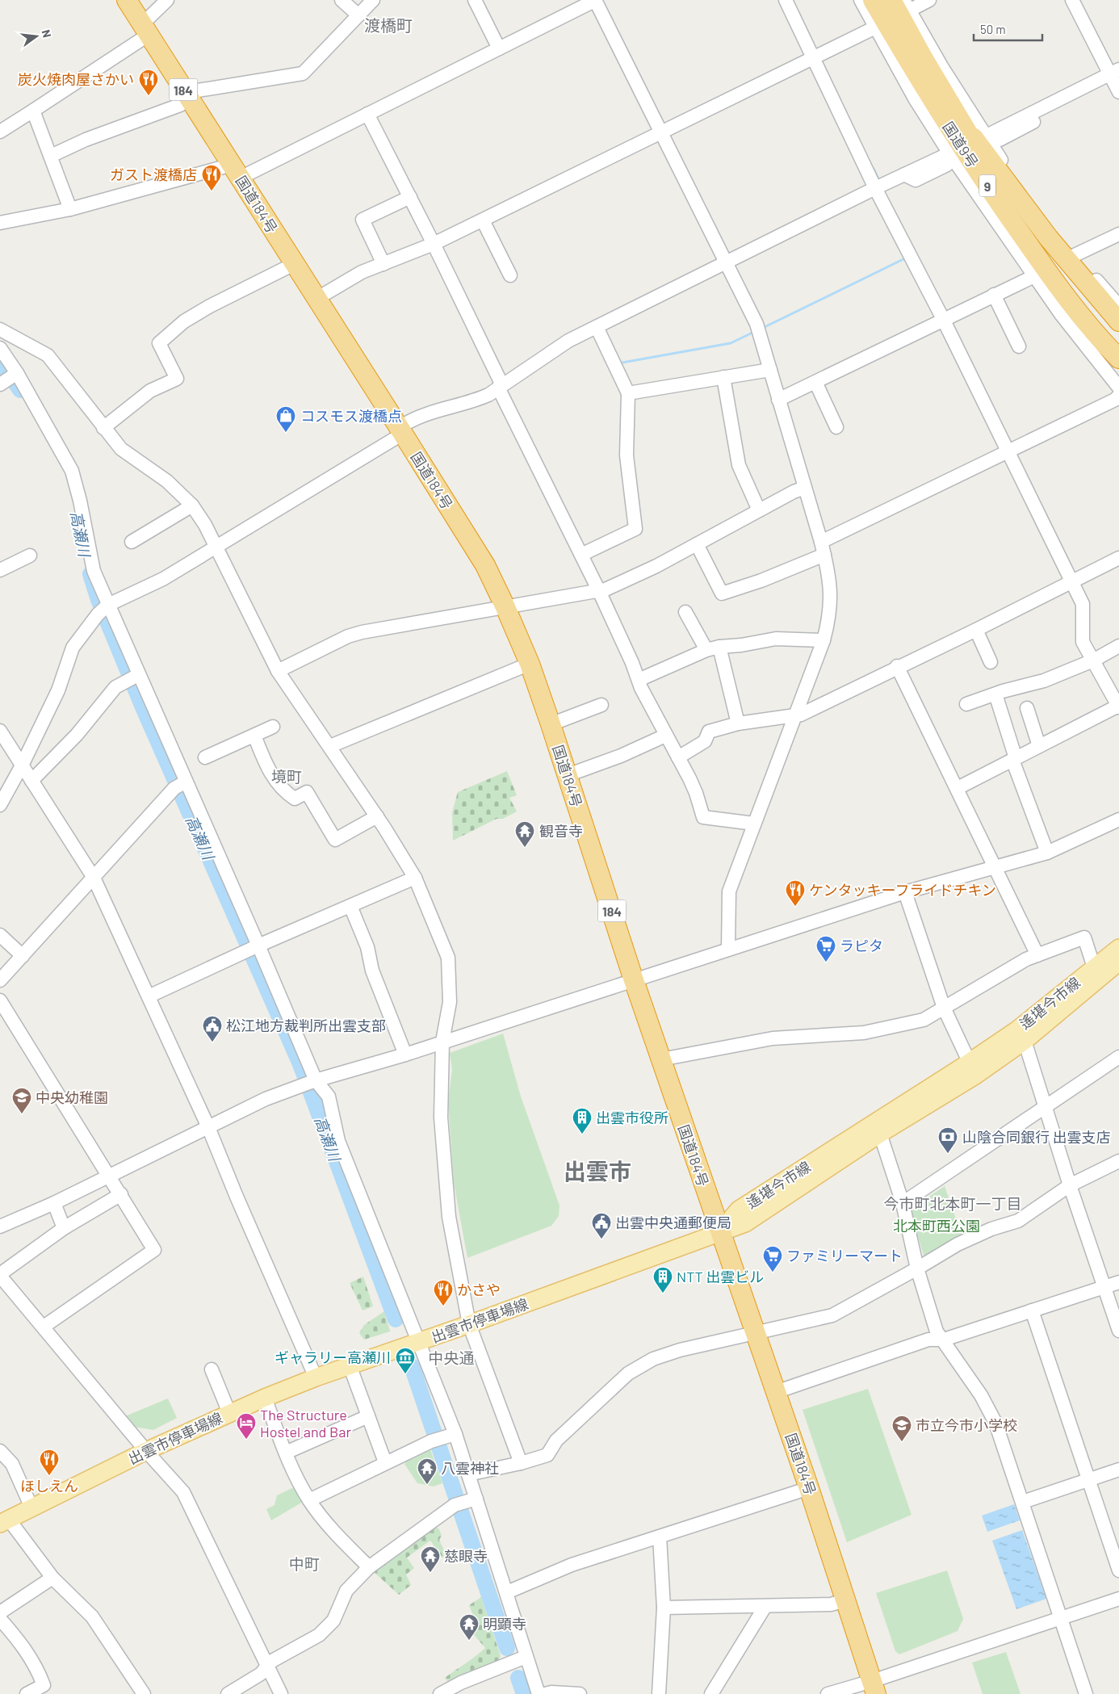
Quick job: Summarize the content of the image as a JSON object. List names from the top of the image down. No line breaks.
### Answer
{"streets":{"highway":["184","国道9号","9","国道184号"],"main road":["遙堪今市線","出雲市停車場線"]},"crossings":[["国道9号","9"],["国道184号","遙堪今市線"],["国道184号","出雲市停車場線"],["遙堪今市線","出雲市停車場線"]],"districts":["渡橋町","境町","出雲市","今市町北本町一丁目","中央通","中町"],"water":["高瀬川"],"parks":["北本町西公園"],"places":{"restaurant":["炭火焼肉屋さかい","ガスト渡橋店","ケンタッキーフライドチキン","かさや","ほしえん"],"shop":["コスモス渡橋点"],"temple":["観音寺","八雲神社","慈眼寺","明顕寺"],"supermarket":["ラピタ","ファミリーマート"],"public building":["松江地方裁判所出雲支部","出雲中央通郵便局"],"school or university":["中央幼稚園","市立今市小学校"],"building":["出雲市役所","NTT 出雲ビル"],"bank":["山陰合同銀行 出雲支店"],"museum":["ギャラリー高瀬川"],"hotel":["The Structure Hostel and Bar"]},"scale_bar":"50 m","north":"right"}
